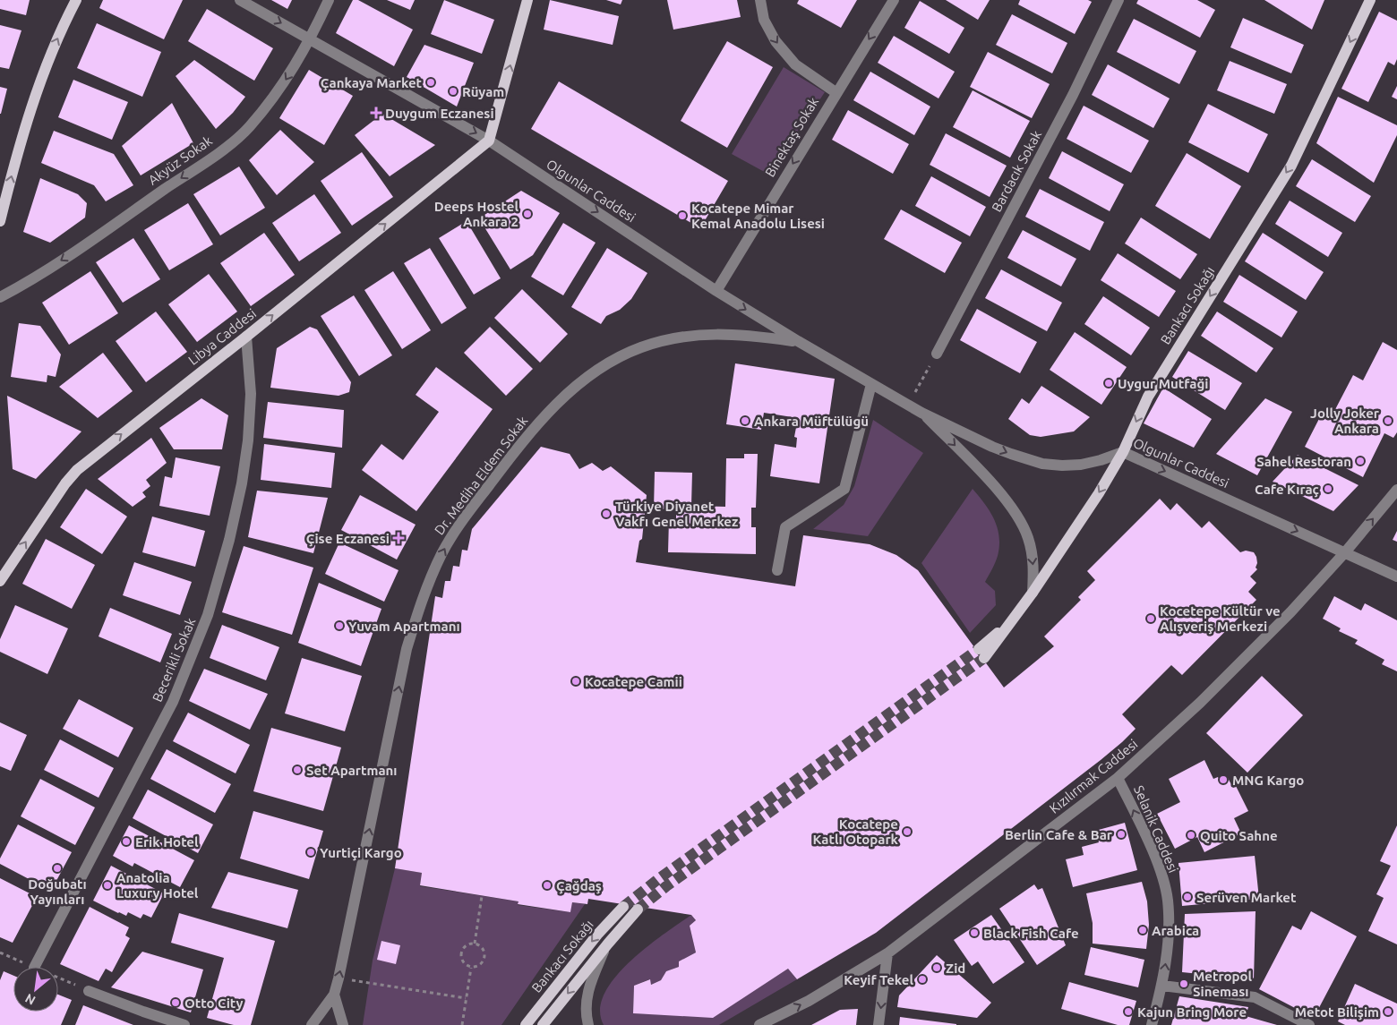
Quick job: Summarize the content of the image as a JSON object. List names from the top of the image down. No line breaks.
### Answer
{"streets":{"main road":["Bankacı Sokağı","Libya Caddesi"],"street":["Binektaş Sokak","Akyüz Sokak","Bardacık Sokak","Olgunlar Caddesi","Dr. Mediha Eldem Sokak","Becerikli Sokak","Kızılırmak Caddesi","Selanik Caddesi"]},"crossings":[["Binektaş Sokak","Olgunlar Caddesi"],["Akyüz Sokak","Olgunlar Caddesi"],["Olgunlar Caddesi","Bankacı Sokağı"],["Olgunlar Caddesi","Libya Caddesi"],["Olgunlar Caddesi","Dr. Mediha Eldem Sokak"],["Olgunlar Caddesi","Kızılırmak Caddesi"],["Libya Caddesi","Becerikli Sokak"],["Kızılırmak Caddesi","Selanik Caddesi"]],"one_way":["Binektaş Sokak","Akyüz Sokak","Olgunlar Caddesi","Bankacı Sokağı","Libya Caddesi","Dr. Mediha Eldem Sokak","Selanik Caddesi"],"places":{"other":["Çankaya Market","Rüyam","Deeps Hostel Ankara 2","Kocatepe Mimar Kemal Anadolu Lisesi","Uygur Mutfaği","Ankara Müftülügü","Jolly Joker Ankara","Sahel Restoran","Cafe Kıraç","Türkiye Diyanet Vakfı Genel Merkez","Kocetepe Kültür ve Alışveriş Merkezi","Yuvam Apartmanı","Kocatepe Camii","Set Apartmanı","MNG Kargo","Kocatepe Katlı Otopark","Berlin Cafe & Bar","Quito Sahne","Erik Hotel","Yurtiçi Kargo","Doğubatı Yayınları","Anatolia Luxury Hotel","Çağdaş","Serüven Market","Arabica","Black Fish Cafe","Zid","Keyif Tekel","Metropol Sineması","Otto City","Kajun Bring More","Metot Bilişim"],"health":["Duygum Eczanesi","Çise Eczanesi"]},"north":"bottom left"}
